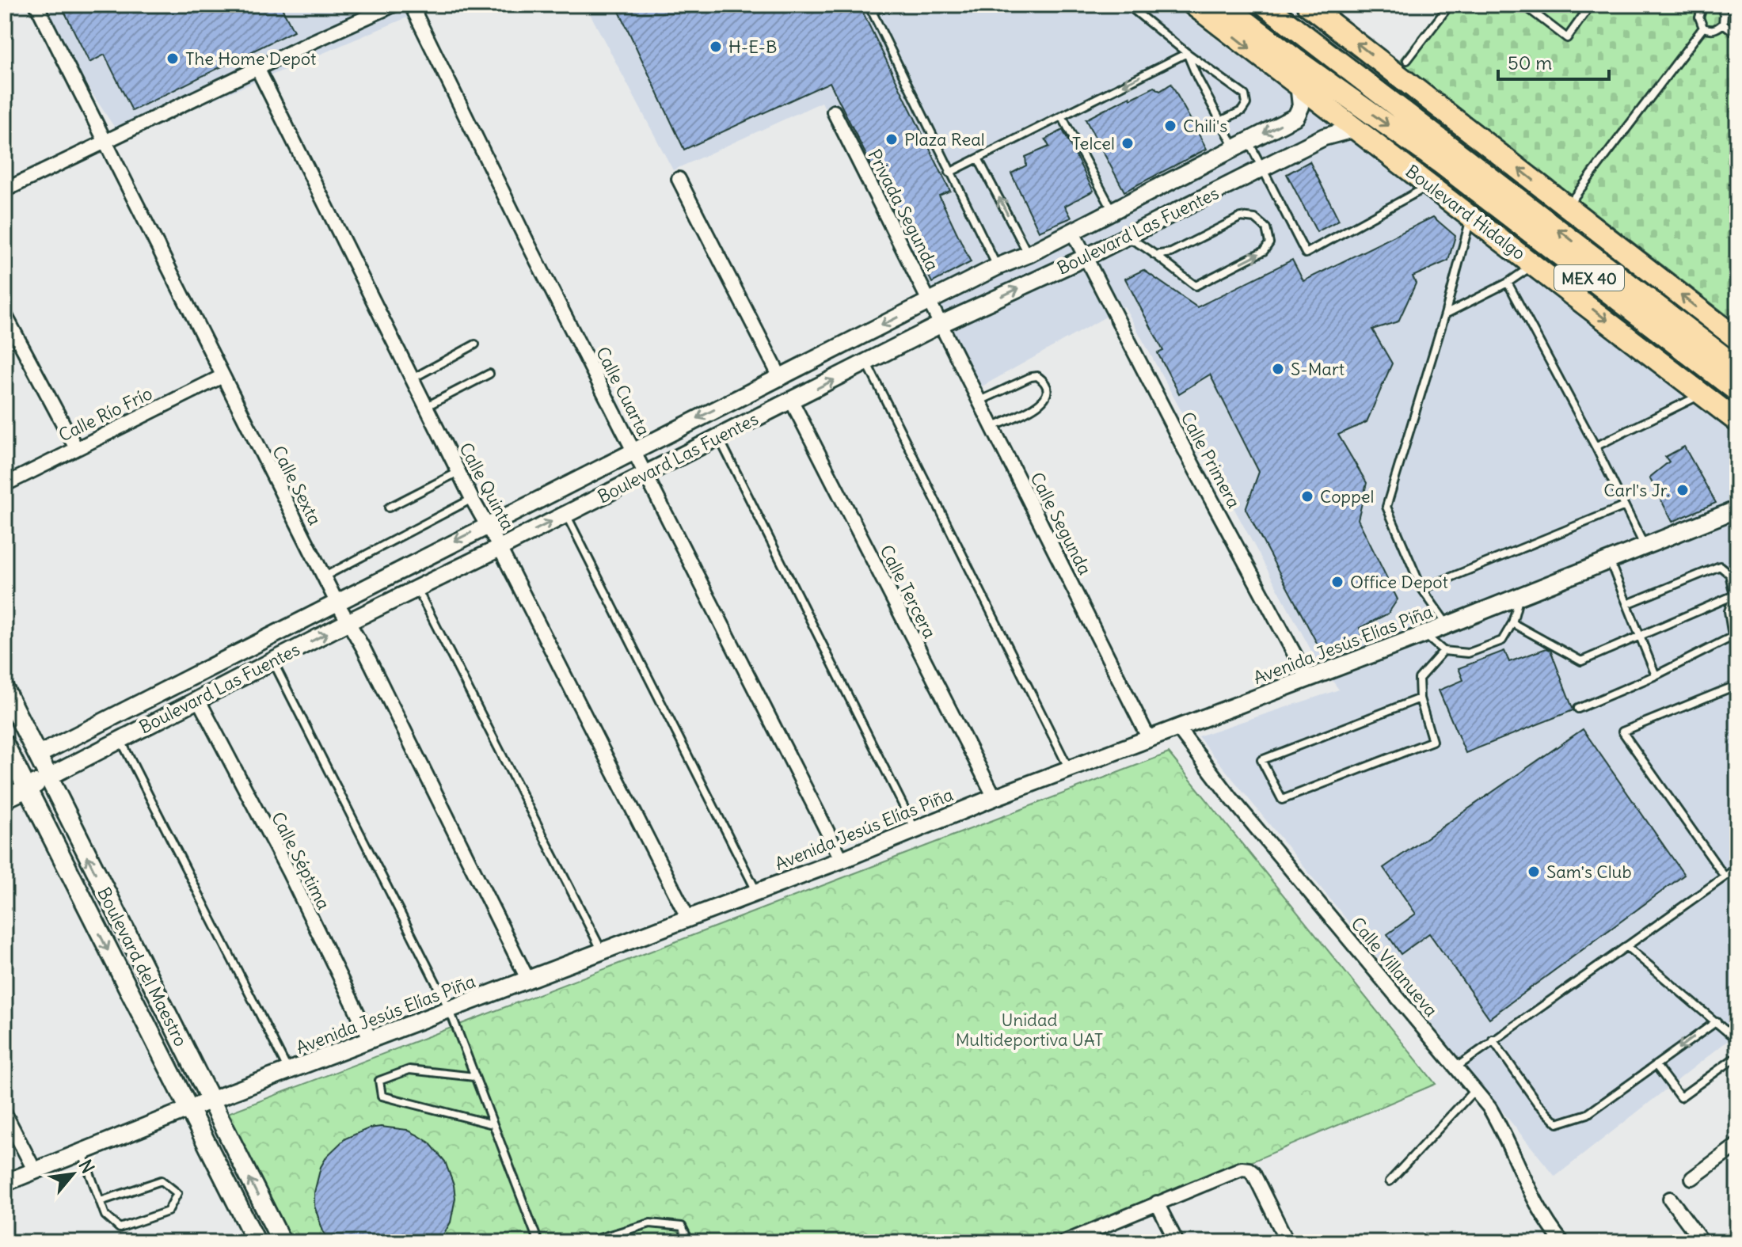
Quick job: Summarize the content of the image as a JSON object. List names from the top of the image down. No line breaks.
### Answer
{"streets":{"main road":["Boulevard Hidalgo","Boulevard Las Fuentes","MEX 40","Boulevard del Maestro"],"street":["Privada Segunda","Calle Cuarta","Calle Río Frío","Calle Primera","Calle Sexta","Calle Quinta","Calle Segunda","Calle Tercera","Avenida Jesús Elías Piña","Calle Séptima","Calle Villanueva"]},"crossings":[["Privada Segunda","Boulevard Las Fuentes"],["Privada Segunda","Calle Segunda"],["Boulevard Hidalgo","Boulevard Las Fuentes"],["Boulevard Las Fuentes","Calle Cuarta"],["Boulevard Las Fuentes","Calle Primera"],["Boulevard Las Fuentes","Calle Sexta"],["Boulevard Las Fuentes","Calle Quinta"],["Boulevard Las Fuentes","Calle Segunda"],["Boulevard Las Fuentes","Calle Tercera"],["Boulevard Las Fuentes","Calle Séptima"],["Boulevard Las Fuentes","Boulevard del Maestro"],["Calle Cuarta","Avenida Jesús Elías Piña"],["Calle Río Frío","Calle Sexta"],["Calle Primera","Avenida Jesús Elías Piña"],["Calle Sexta","Avenida Jesús Elías Piña"],["Calle Quinta","Avenida Jesús Elías Piña"],["Calle Segunda","Avenida Jesús Elías Piña"],["Calle Tercera","Avenida Jesús Elías Piña"],["Avenida Jesús Elías Piña","Calle Séptima"],["Avenida Jesús Elías Piña","Boulevard del Maestro"],["Avenida Jesús Elías Piña","Calle Villanueva"]],"parks":["Unidad Multideportiva UAT"],"places":["H-E-B","The Home Depot","Chili's","Plaza Real","Telcel","S-Mart","Carl's Jr.","Coppel","Office Depot","Sam's Club"],"scale_bar":"50 m","north":"top right"}
